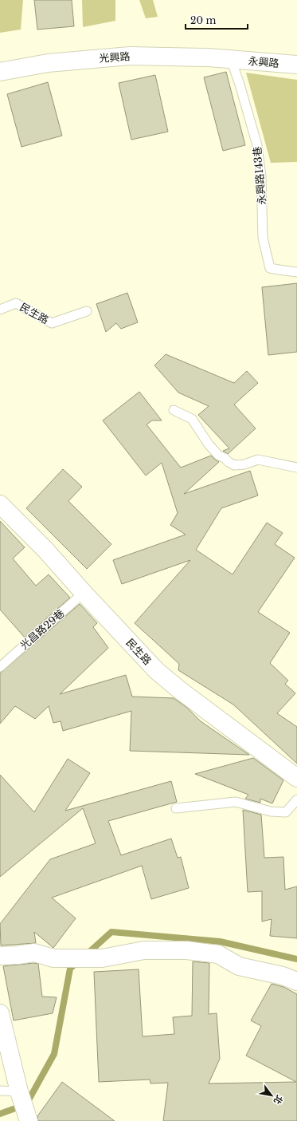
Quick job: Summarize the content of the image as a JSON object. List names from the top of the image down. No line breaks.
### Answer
{"streets":{"street":["光興路","永興路","民生路"],"lane":["永興路143巷","光昌路29巷"]},"crossings":[["光興路","永興路"],["光興路","永興路143巷"],["永興路","永興路143巷"],["民生路","光昌路29巷"]],"scale_bar":"20 m","north":"bottom right"}
